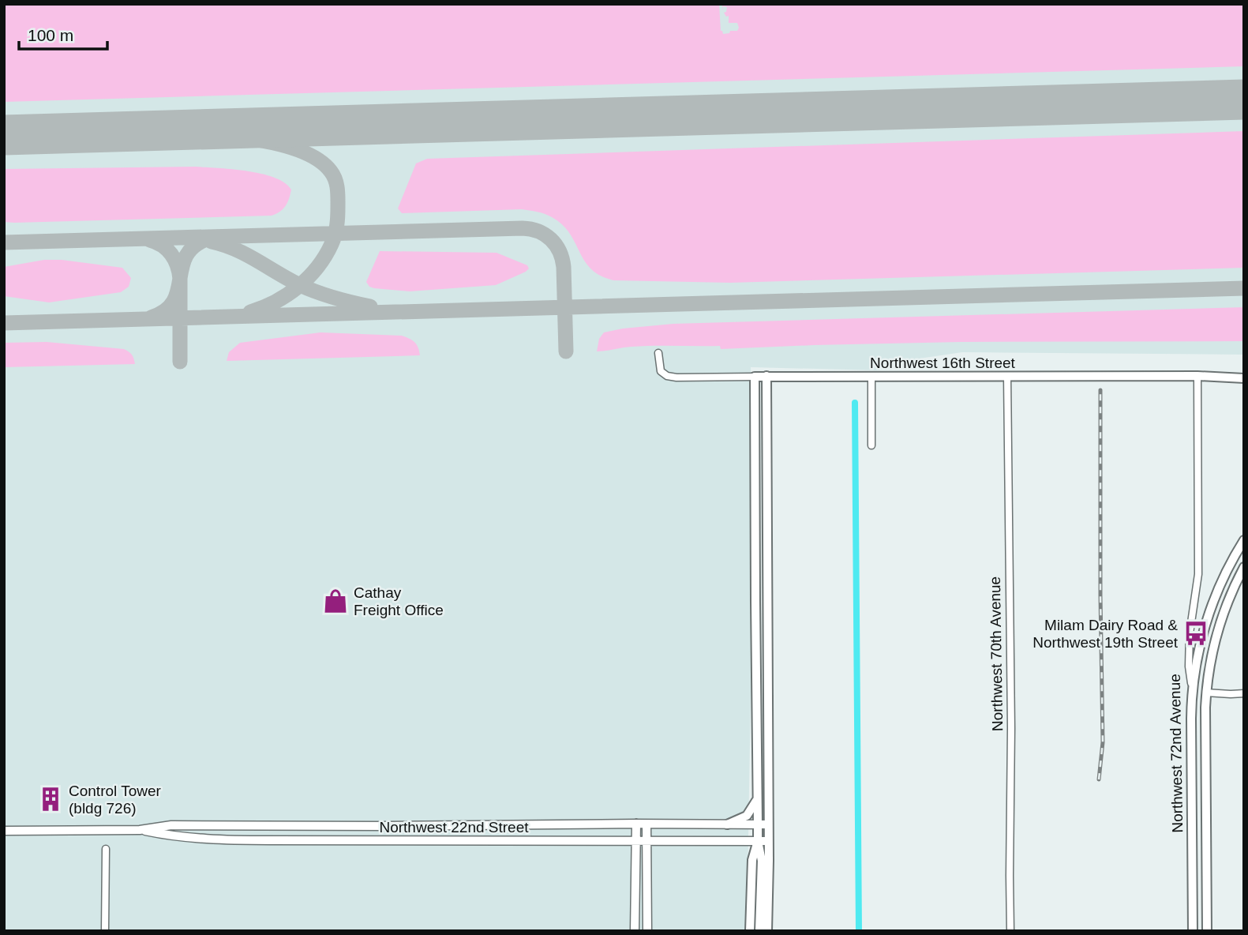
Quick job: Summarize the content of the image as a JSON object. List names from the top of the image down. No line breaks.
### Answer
{"streets":{"main road":["Northwest 16th Street","Northwest 72nd Avenue"],"street":["Northwest 70th Avenue","Northwest 22nd Street"]},"crossings":[["Northwest 16th Street","Northwest 70th Avenue"],["Northwest 16th Street","Northwest 72nd Avenue"]],"places":{"shop":["Cathay Freight Office"],"bus stop":["Milam Dairy Road & Northwest 19th Street"],"building":["Control Tower (bldg 726)"]},"scale_bar":"100 m"}
